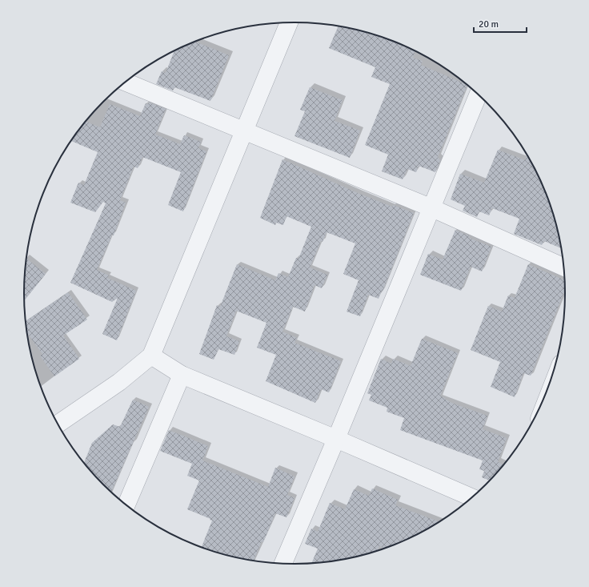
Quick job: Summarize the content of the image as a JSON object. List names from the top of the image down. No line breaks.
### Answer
{"scale_bar":"20 m"}
